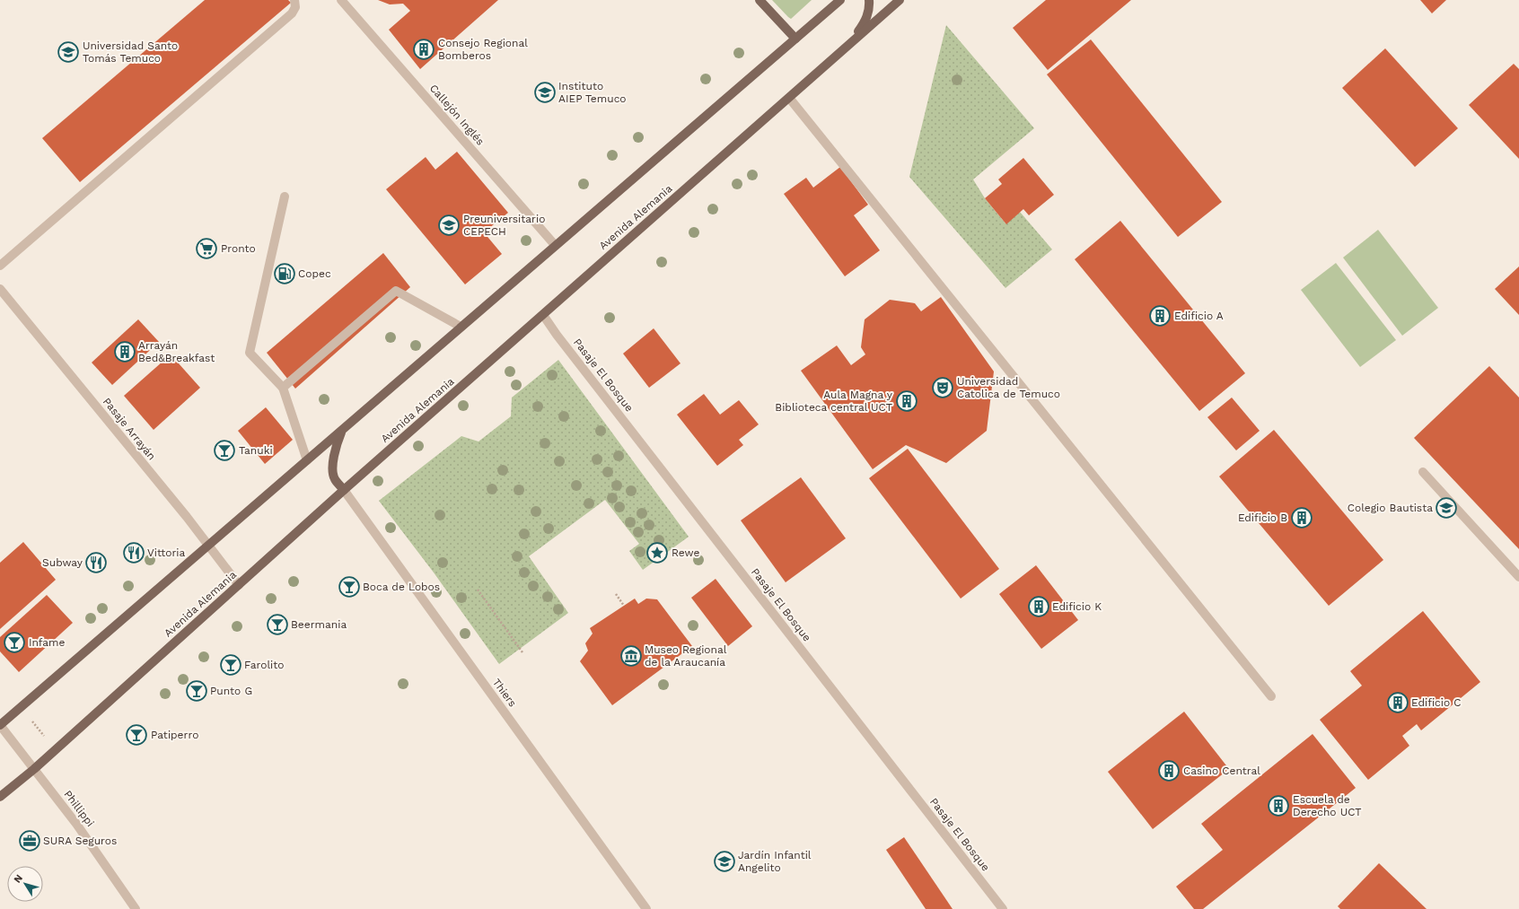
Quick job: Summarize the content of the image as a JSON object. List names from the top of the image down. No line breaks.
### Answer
{"streets":{"main road":["Avenida Alemania"],"street":["Callejón Inglés","Pasaje El Bosque","Pasaje Arrayán","Thiers","Phillippi"]},"crossings":[["Avenida Alemania","Pasaje El Bosque"],["Avenida Alemania","Pasaje Arrayán"],["Avenida Alemania","Thiers"],["Avenida Alemania","Phillippi"]],"places":{"building":["Consejo Regional Bomberos","Edificio A","Arrayán Bed&Breakfast","Aula Magna y Biblioteca central UCT","Edificio B","Edificio K","Edificio C","Casino Central","Escuela de Derecho UCT"],"school or university":["Universidad Santo Tomás Temuco","Instituto AIEP Temuco","Preuniversitario CEPECH","Colegio Bautista","Jardín Infantil Angelito"],"supermarket":["Pronto"],"fuel station":["Copec"],"theatre":["Universidad Catolica de Temuco"],"bar":["Tanuki","Boca de Lobos","Beermania","Infame","Farolito","Punto G","Patiperro"],"restaurant":["Vittoria","Subway"],"place":["Rewe"],"museum":["Museo Regional de la Araucanía"],"office":["SURA Seguros"]},"north":"top left"}
